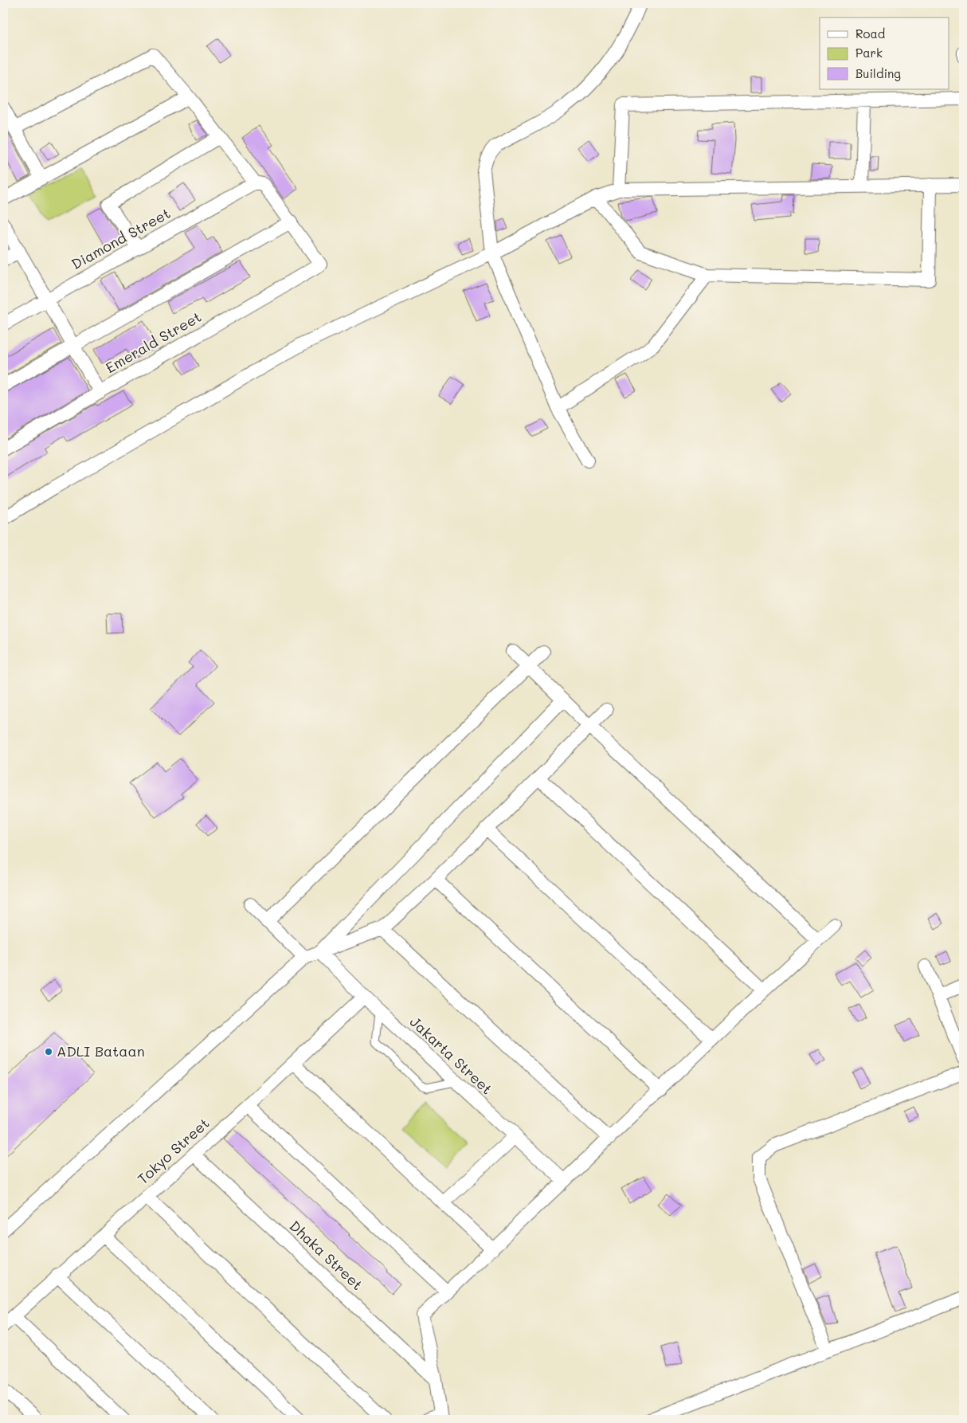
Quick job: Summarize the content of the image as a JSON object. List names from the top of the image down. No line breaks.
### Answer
{"streets":{"street":["Diamond Street","Emerald Street","Jakarta Street","Tokyo Street","Dhaka Street"]},"crossings":[["Jakarta Street","Tokyo Street"],["Tokyo Street","Dhaka Street"]],"places":["ADLI Bataan"],"legend":["Road","Park","Building"]}
